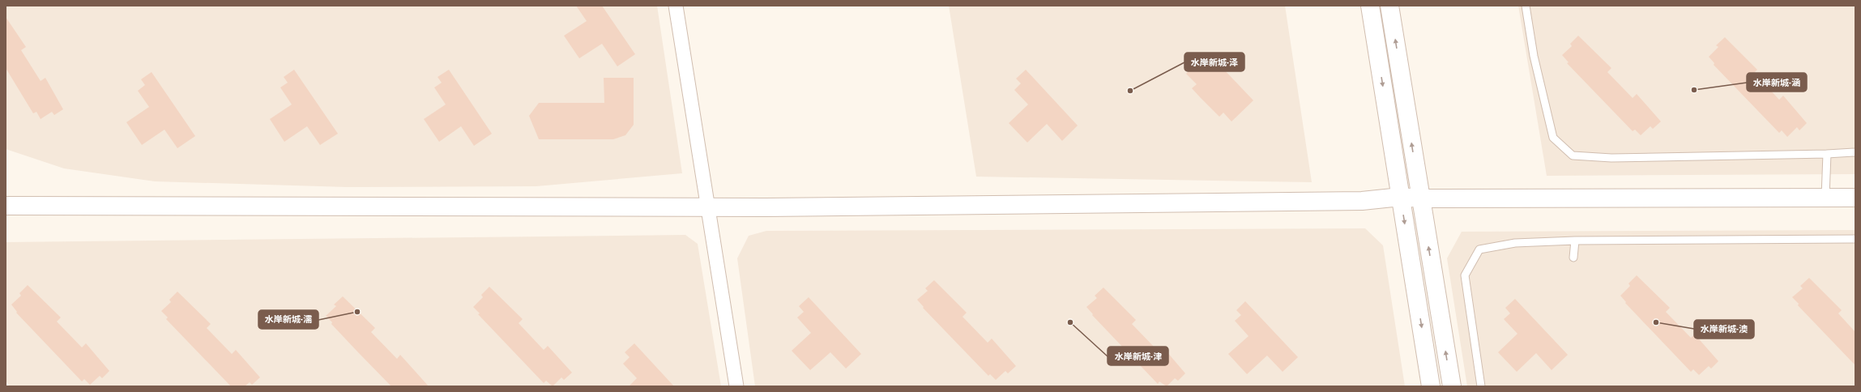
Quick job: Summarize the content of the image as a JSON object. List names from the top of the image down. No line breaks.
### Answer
{"places":["水岸新城-涵","水岸新城-泽","水岸新城-濡","水岸新城-津","水岸新城-澳"]}
